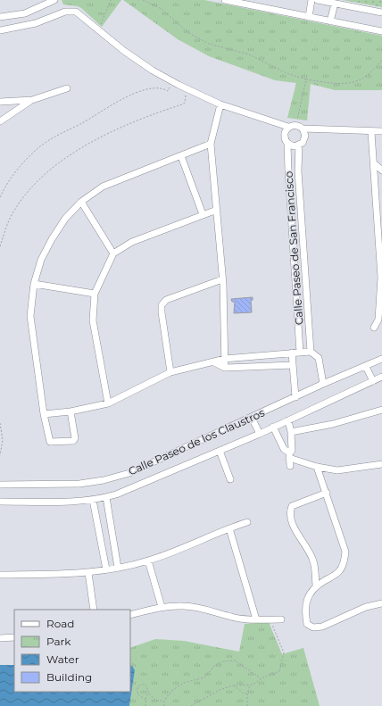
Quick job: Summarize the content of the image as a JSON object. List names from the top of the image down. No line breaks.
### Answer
{"streets":{"street":["Calle Paseo de San Francisco","Calle Paseo de los Claustros"]},"legend":["Road","Park","Water","Building"]}
